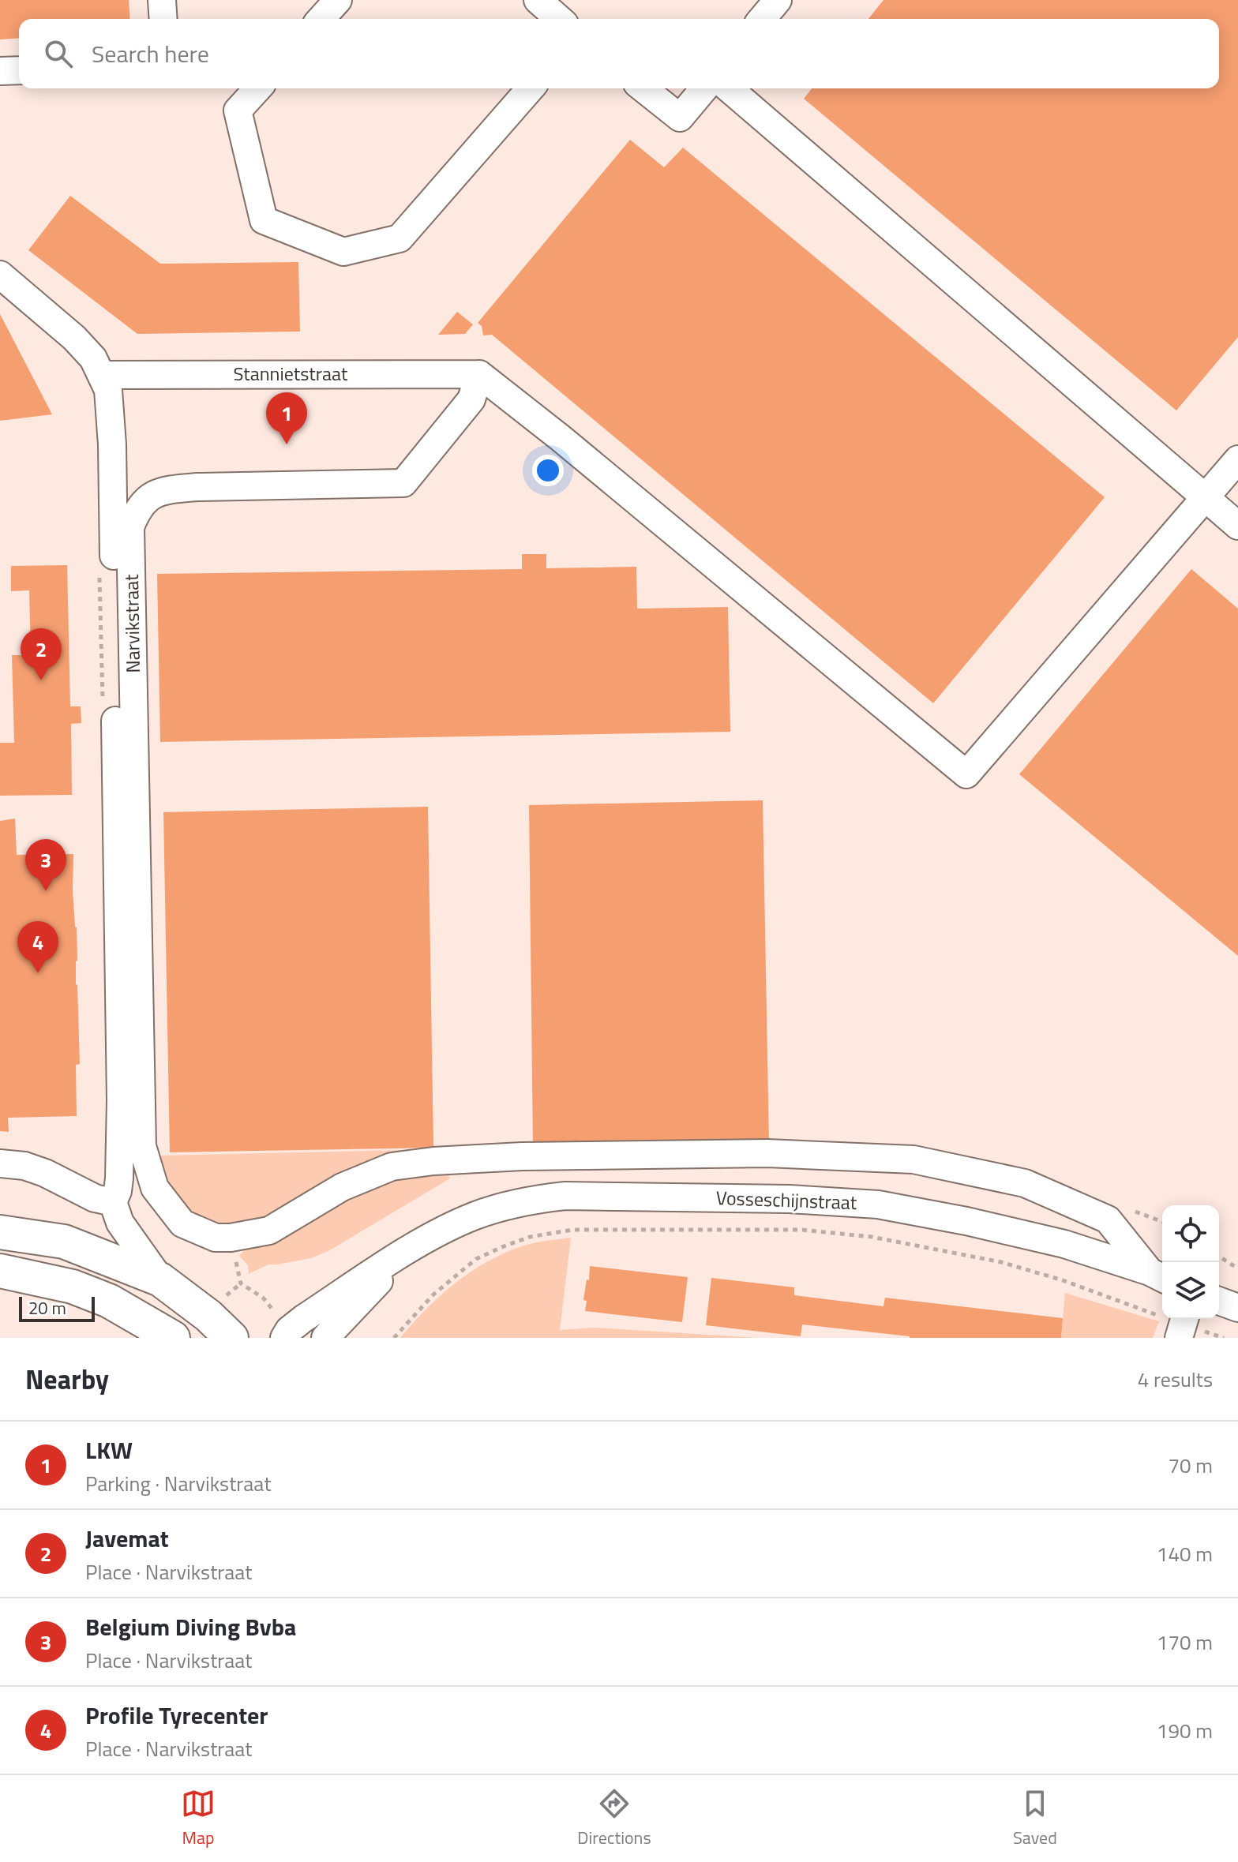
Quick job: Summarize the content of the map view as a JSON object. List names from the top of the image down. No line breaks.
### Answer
{"streets":{"street":["Stannietstraat","Narvikstraat","Vosseschijnstraat"]},"crossings":[["Stannietstraat","Narvikstraat"],["Narvikstraat","Vosseschijnstraat"]],"scale_bar":"20 m","page":{"search":"Search here","pins":["1","2","3","4"],"scale":"20 m","heading":["Nearby","4 results"],"list":[{"mark":"1","name":"LKW","note":"Parking · Narvikstraat","value":"70 m"},{"mark":"2","name":"Javemat","note":"Place · Narvikstraat","value":"140 m"},{"mark":"3","name":"Belgium Diving Bvba","note":"Place · Narvikstraat","value":"170 m"},{"mark":"4","name":"Profile Tyrecenter","note":"Place · Narvikstraat","value":"190 m"}],"nav":["Map","Directions","Saved"]}}
